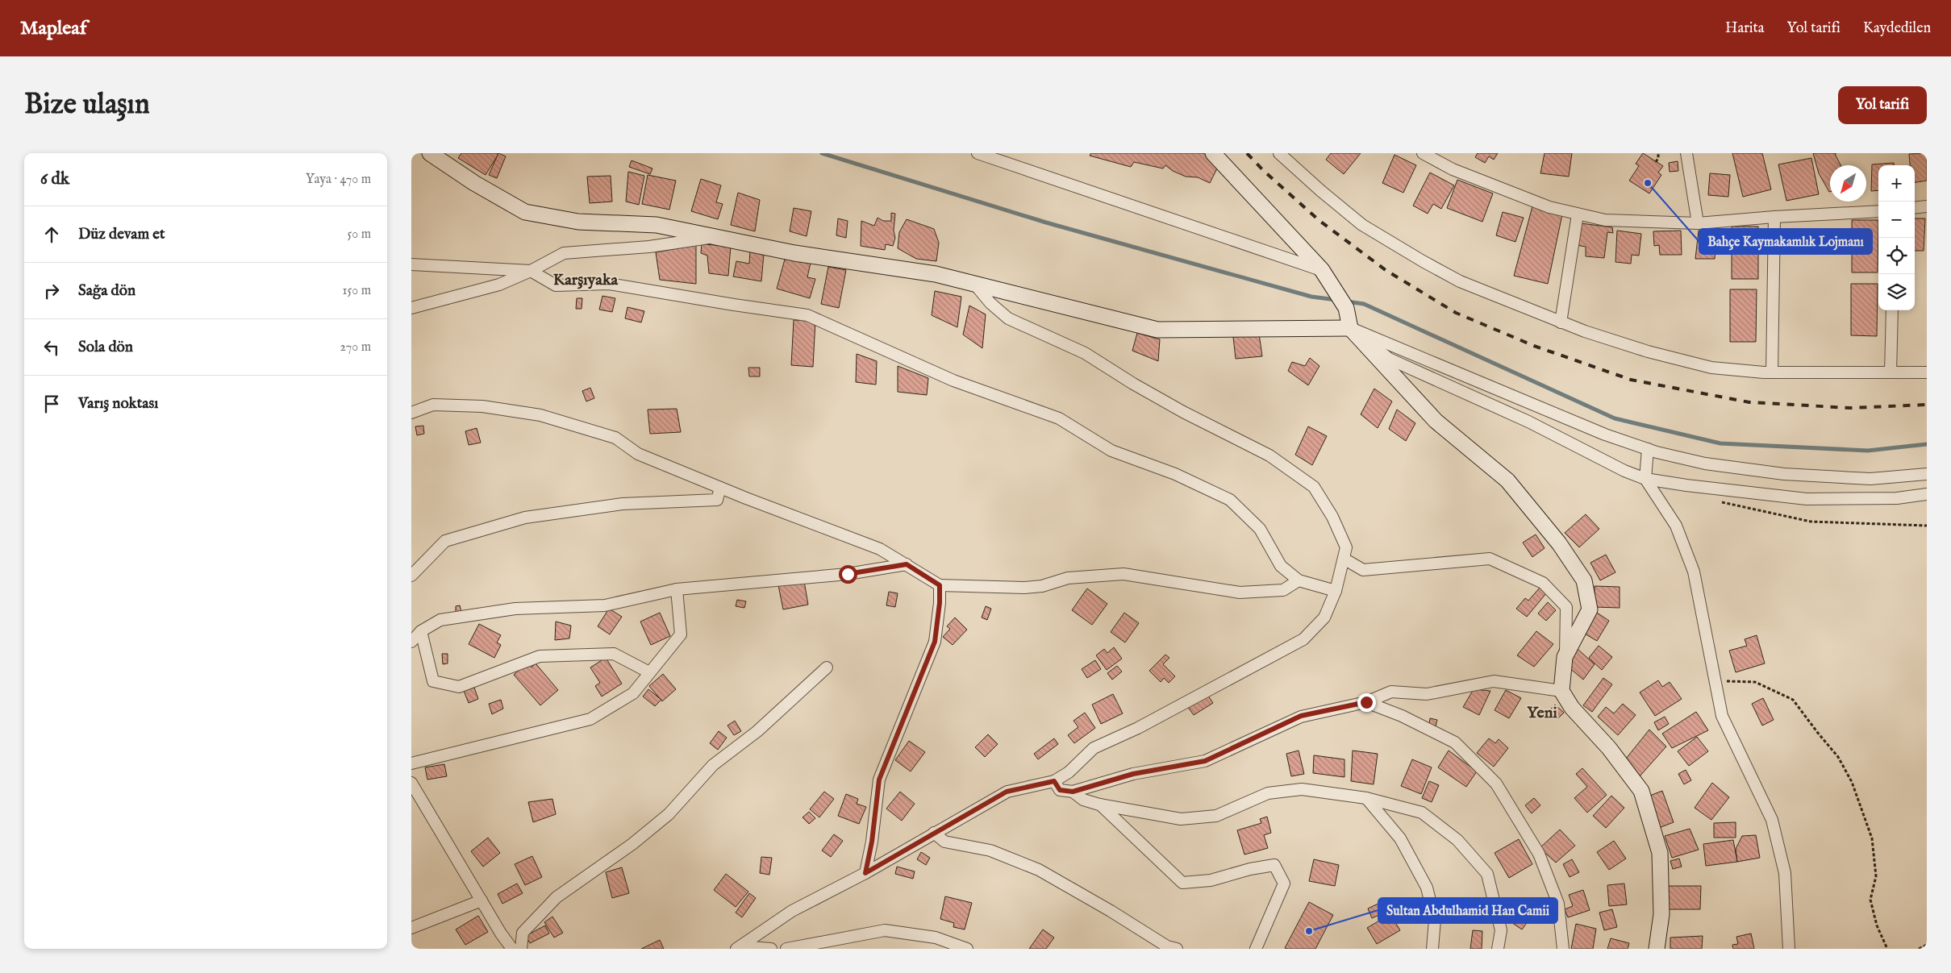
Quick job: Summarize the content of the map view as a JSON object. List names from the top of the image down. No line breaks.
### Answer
{"districts":["Karşıyaka","Yeni"],"places":["Bahçe Kaymakamlık Lojmanı","Sultan Abdulhamid Han Camii"],"north":"bottom left","page":{"header":"Mapleaf","nav":["Harita","Yol tarifi","Kaydedilen"],"buttons":"Yol tarifi","title":"Bize ulaşın","heading":["6 dk","Yaya · 470 m"],"map_buttons":["+","−"],"list":[["Düz devam et","50 m"],["Sağa dön","150 m"],["Sola dön","270 m"],"Varış noktası"]}}
